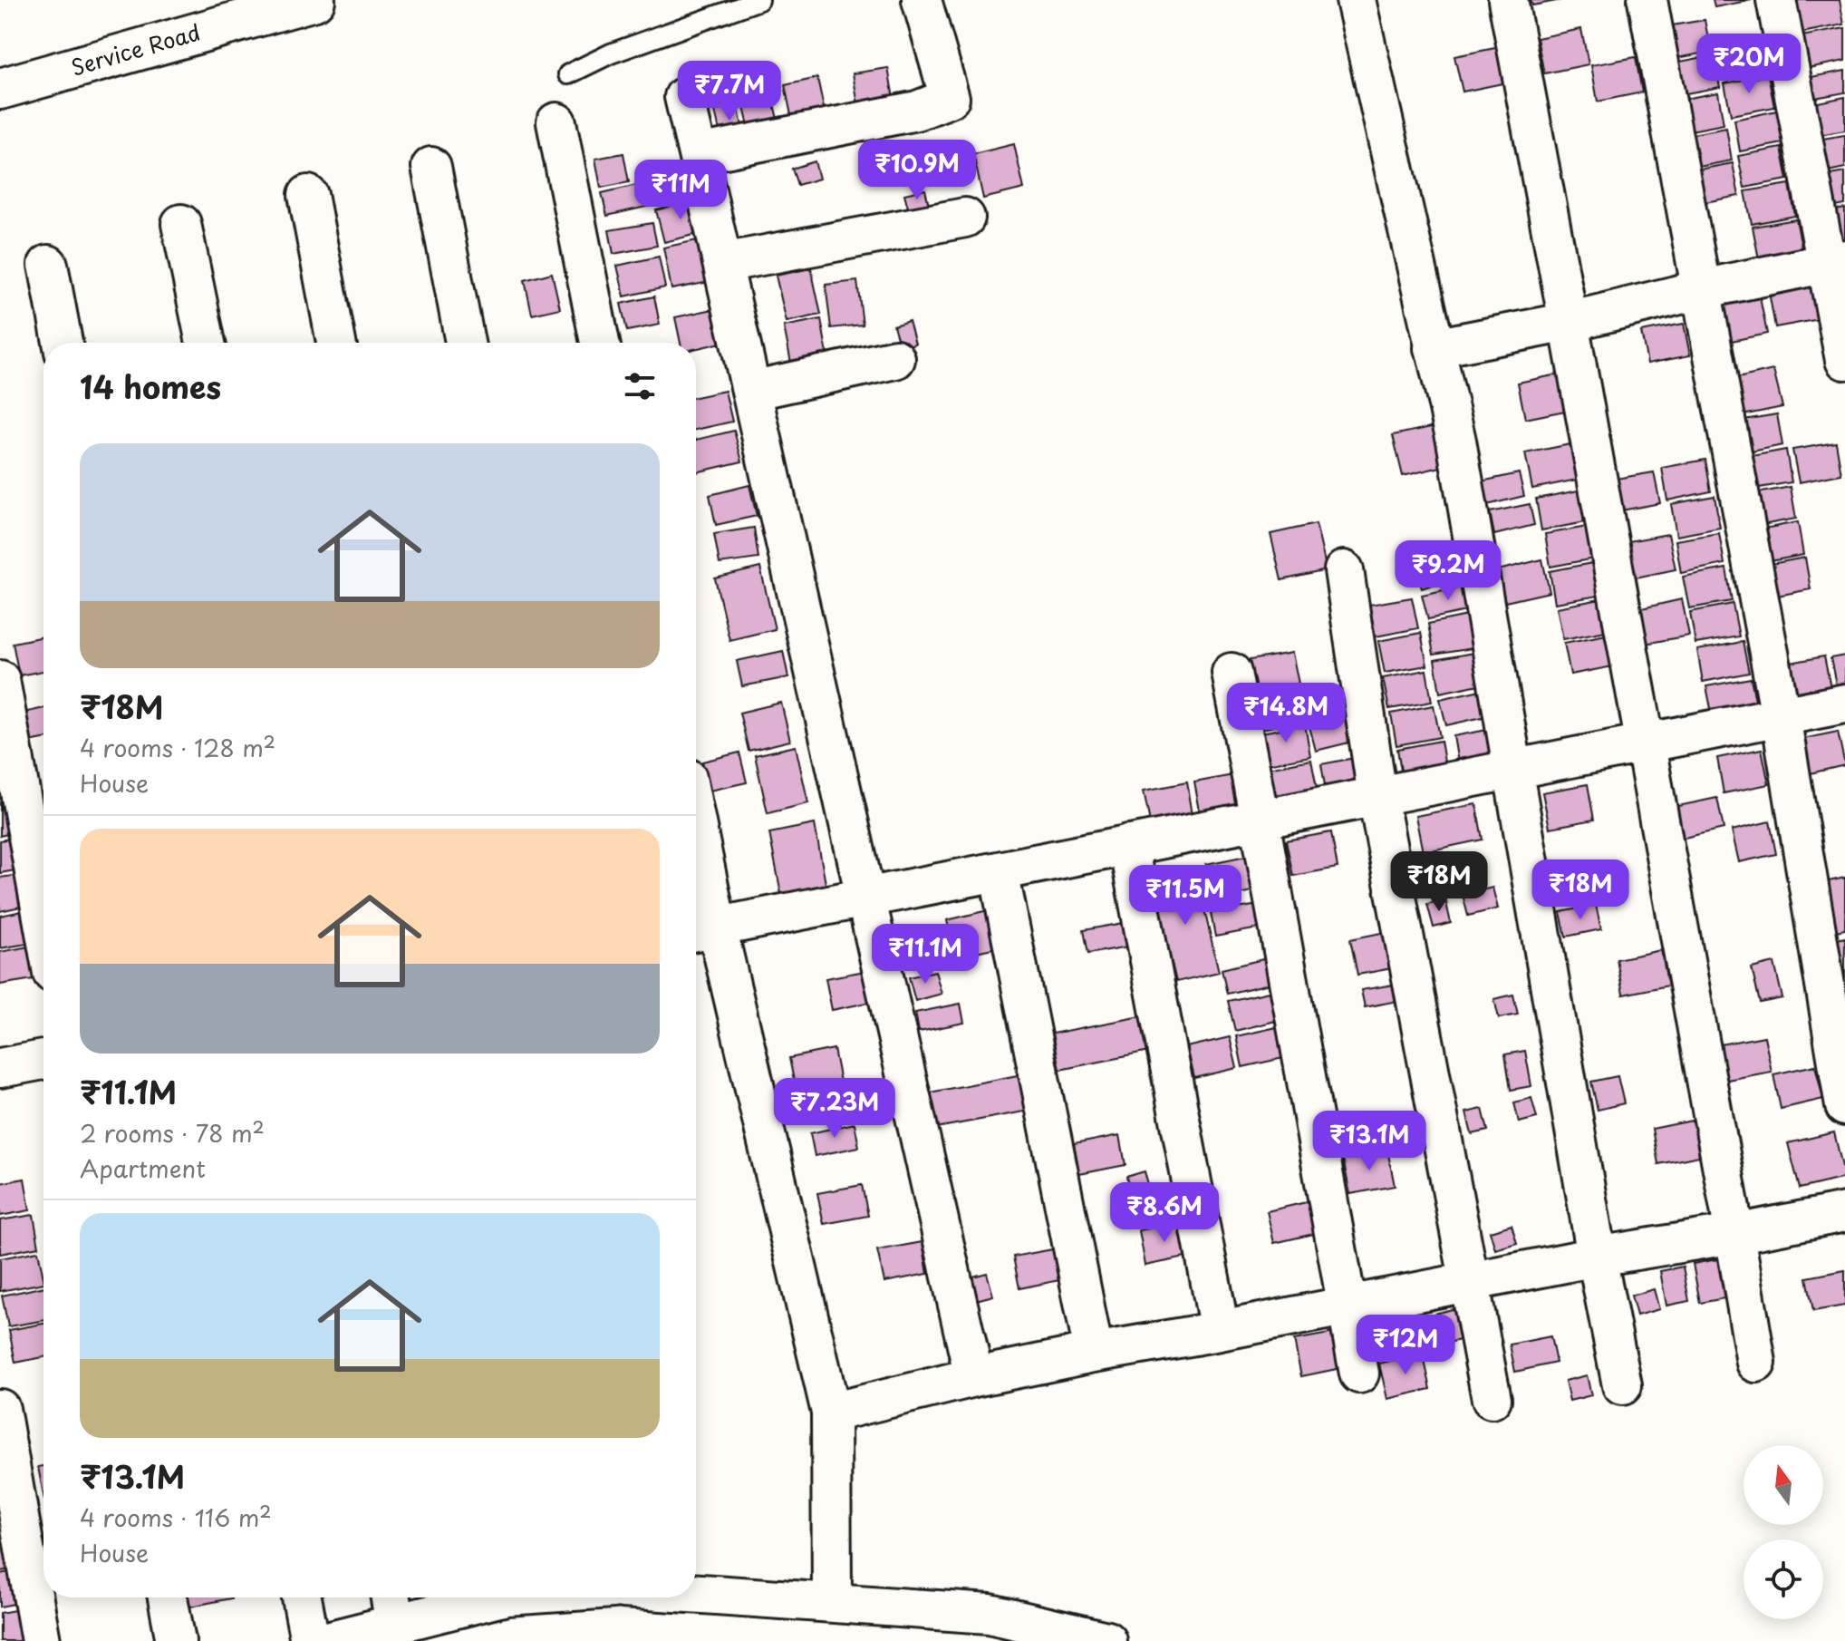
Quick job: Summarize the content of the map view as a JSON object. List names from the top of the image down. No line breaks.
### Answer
{"streets":{"main road":["Service Road"]},"north":"top","page":{"price":["₹20M","₹7.7M","₹10.9M","₹11M","₹9.2M","₹14.8M","₹18M","₹18M","₹11.5M","₹11.1M","₹7.23M","₹13.1M","₹8.6M","₹12M"],"heading":"14 homes","list":[{"name":"₹18M","note":"4 rooms · 128 m² · House"},{"name":"₹11.1M","note":"2 rooms · 78 m² · Apartment"},{"name":"₹13.1M","note":"4 rooms · 116 m² · House"}]}}
